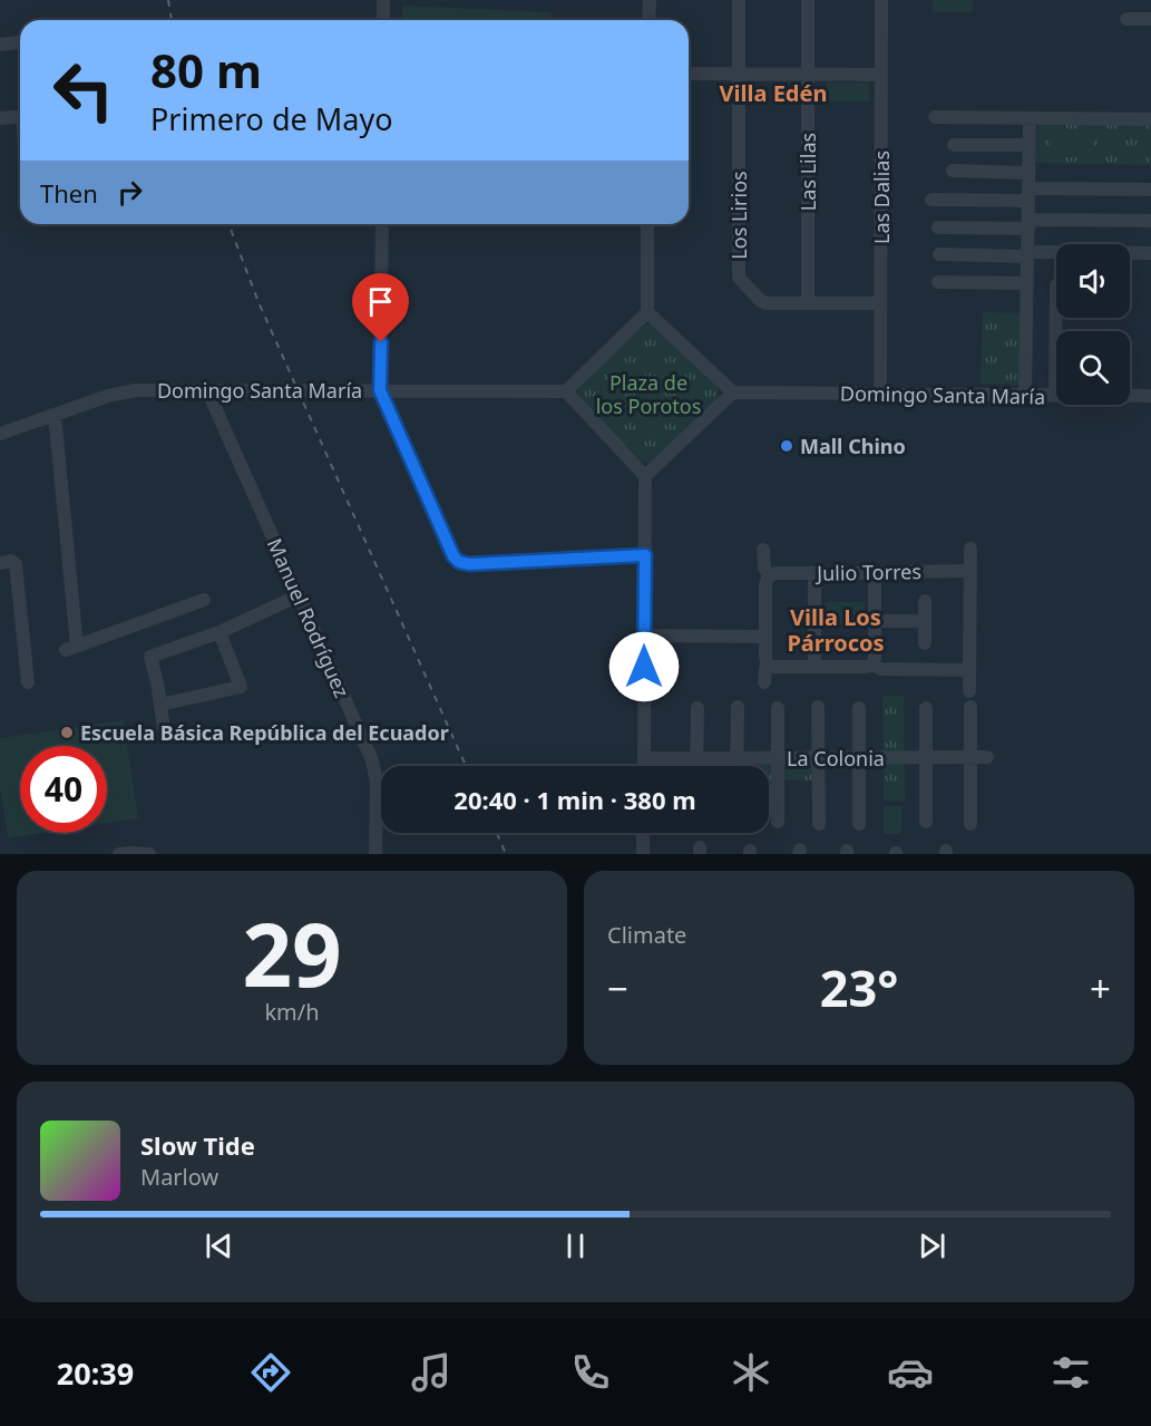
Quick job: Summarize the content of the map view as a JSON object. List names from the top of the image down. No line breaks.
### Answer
{"streets":{"street":["Las Lilas","Las Dalias","Los Lirios","Domingo Santa María","Julio Torres","Manuel Rodríguez","La Colonia"]},"crossings":[["Las Lilas","Los Lirios"],["Las Dalias","Los Lirios"],["Las Dalias","Domingo Santa María"],["Domingo Santa María","Manuel Rodríguez"]],"districts":["Villa Edén","Villa Los Párrocos"],"parks":["Plaza de los Porotos"],"places":["Mall Chino","Escuela Básica República del Ecuador"],"page":{"turn":["80 m","Primero de Mayo"],"then":"Then","limit":"40","trip":"20:40 · 1 min · 380 m","tile":[["29","km/h"],"Climate"],"heat":["−","23°","+"],"song":["Slow Tide","Marlow"],"tabs":"20:39"}}
